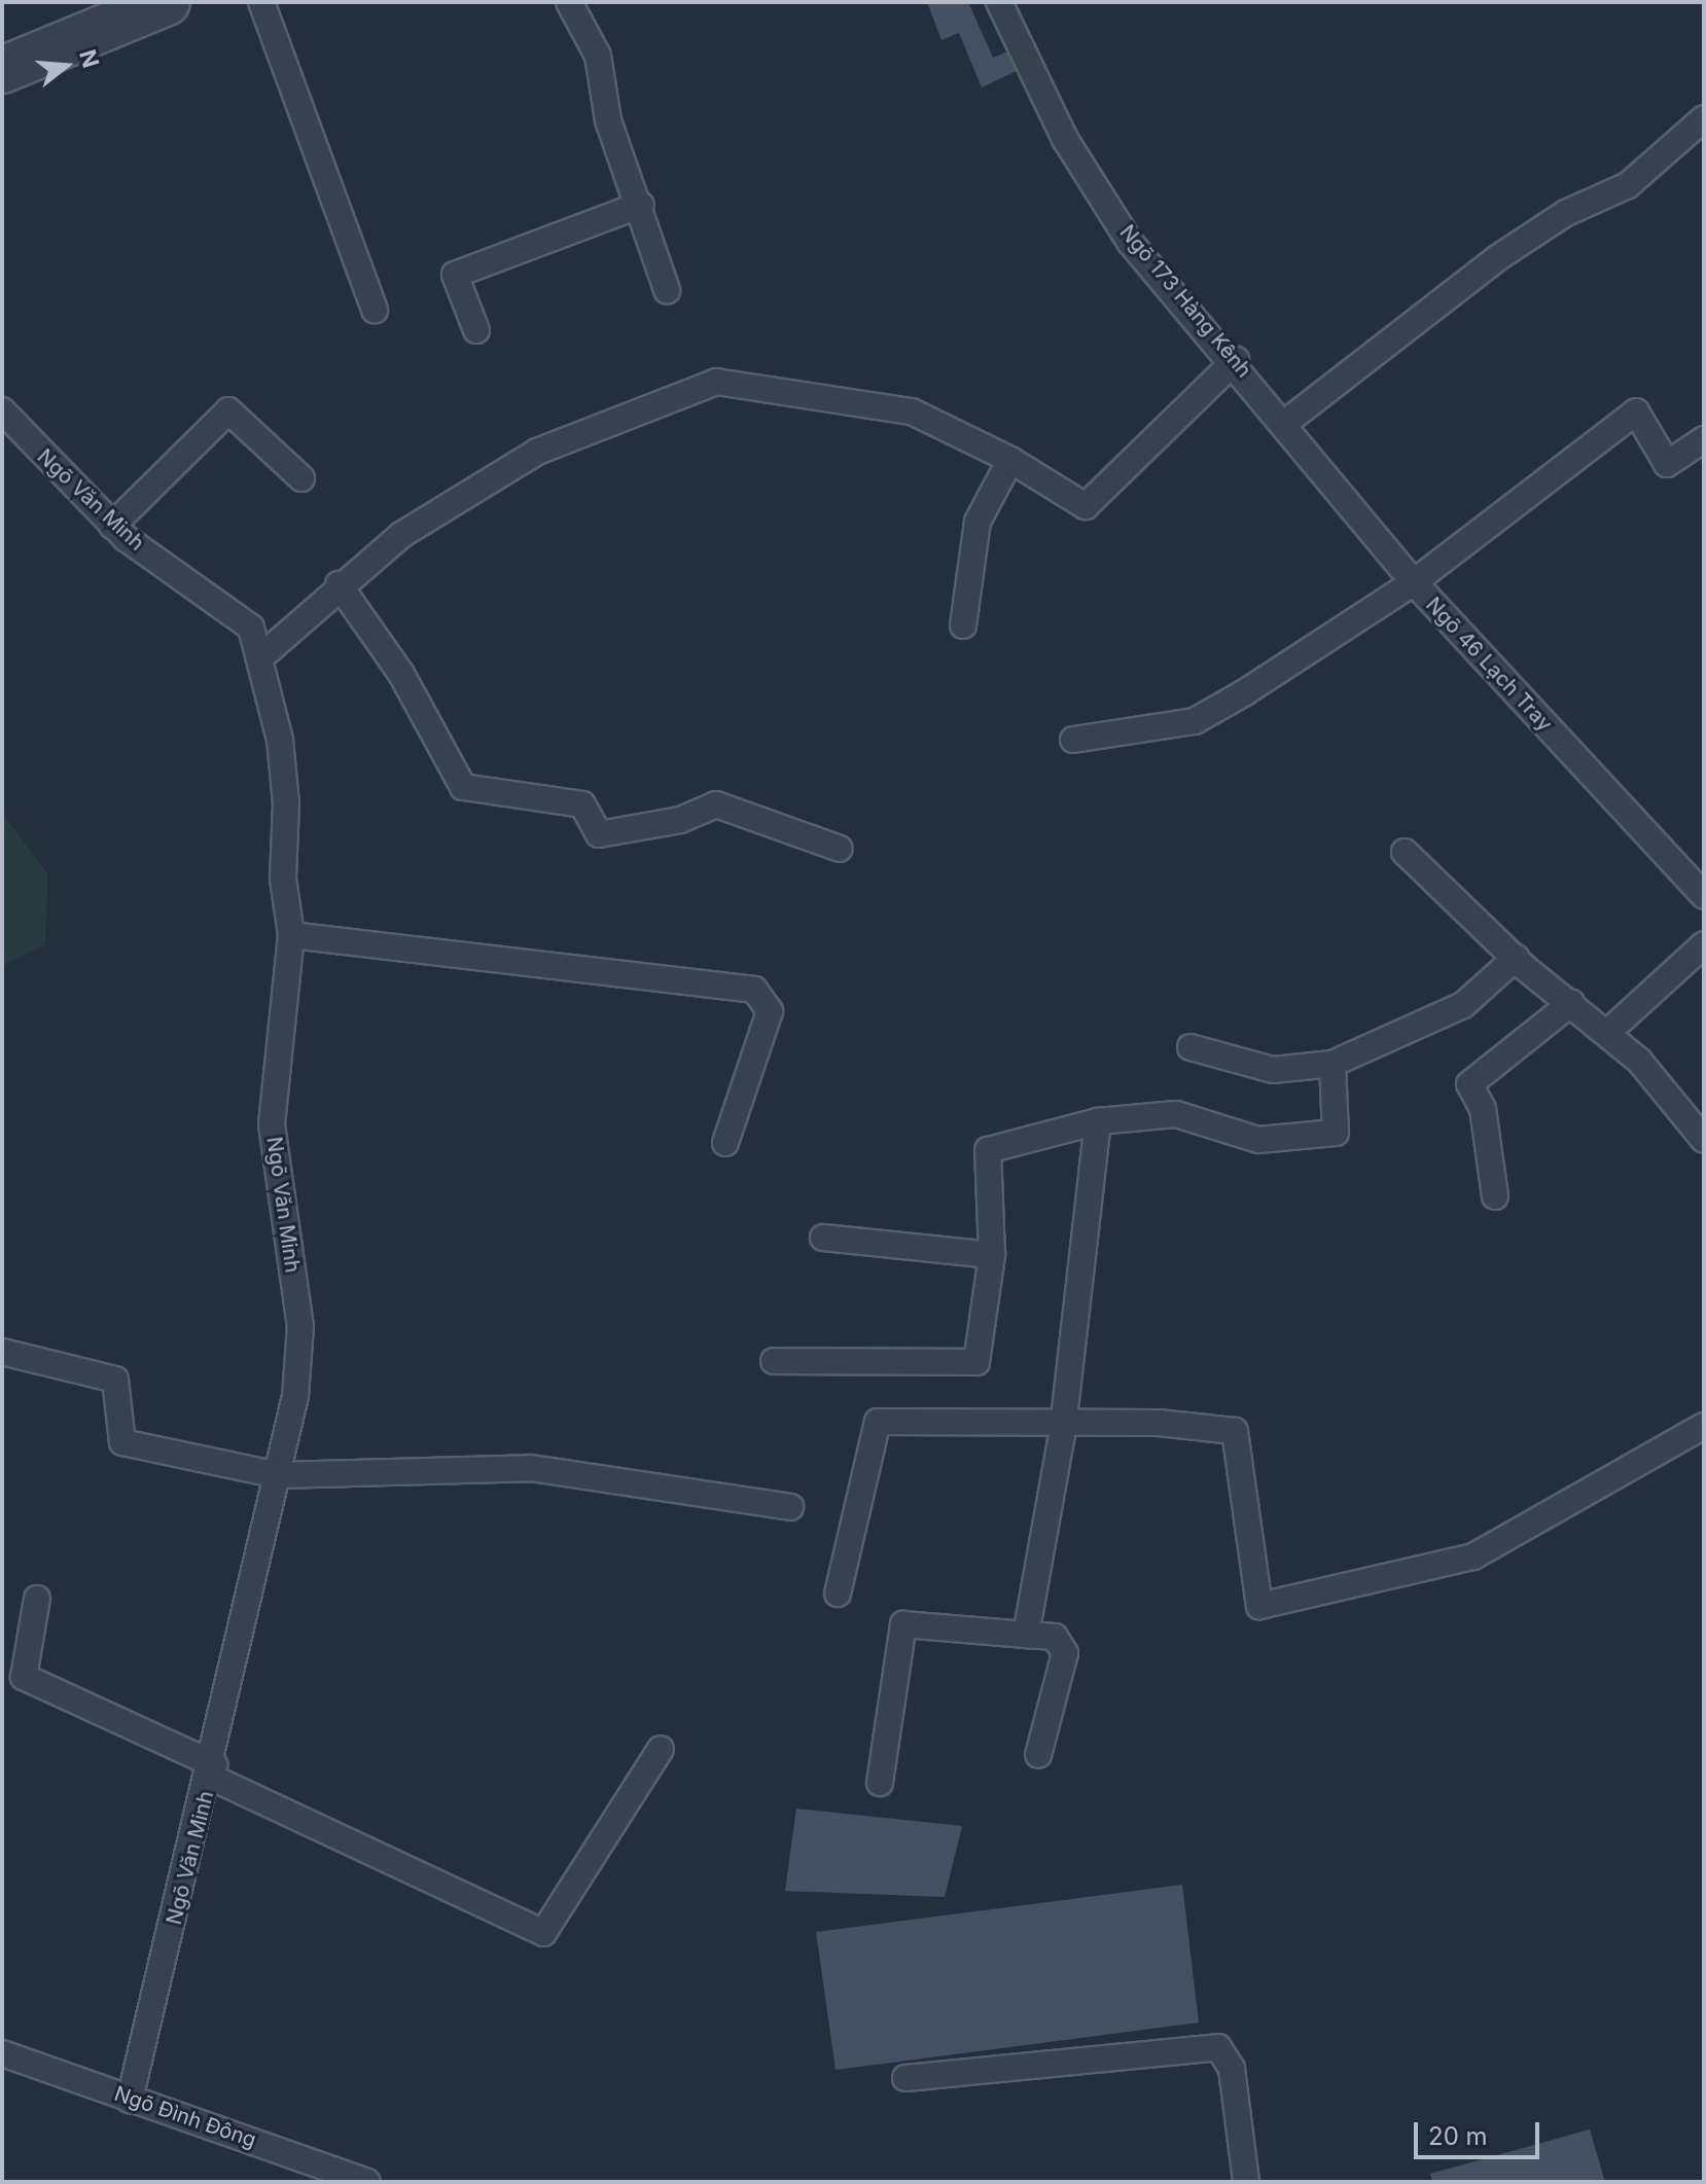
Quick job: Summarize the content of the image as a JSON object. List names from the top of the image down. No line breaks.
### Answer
{"streets":{"lane":["Ngõ 173 Hàng Kênh","Ngõ Văn Minh","Ngõ 46 Lạch Tray","Ngõ Đình Đông"]},"crossings":[["Ngõ 173 Hàng Kênh","Ngõ 46 Lạch Tray"],["Ngõ Văn Minh","Ngõ Đình Đông"]],"scale_bar":"20 m","north":"right"}
